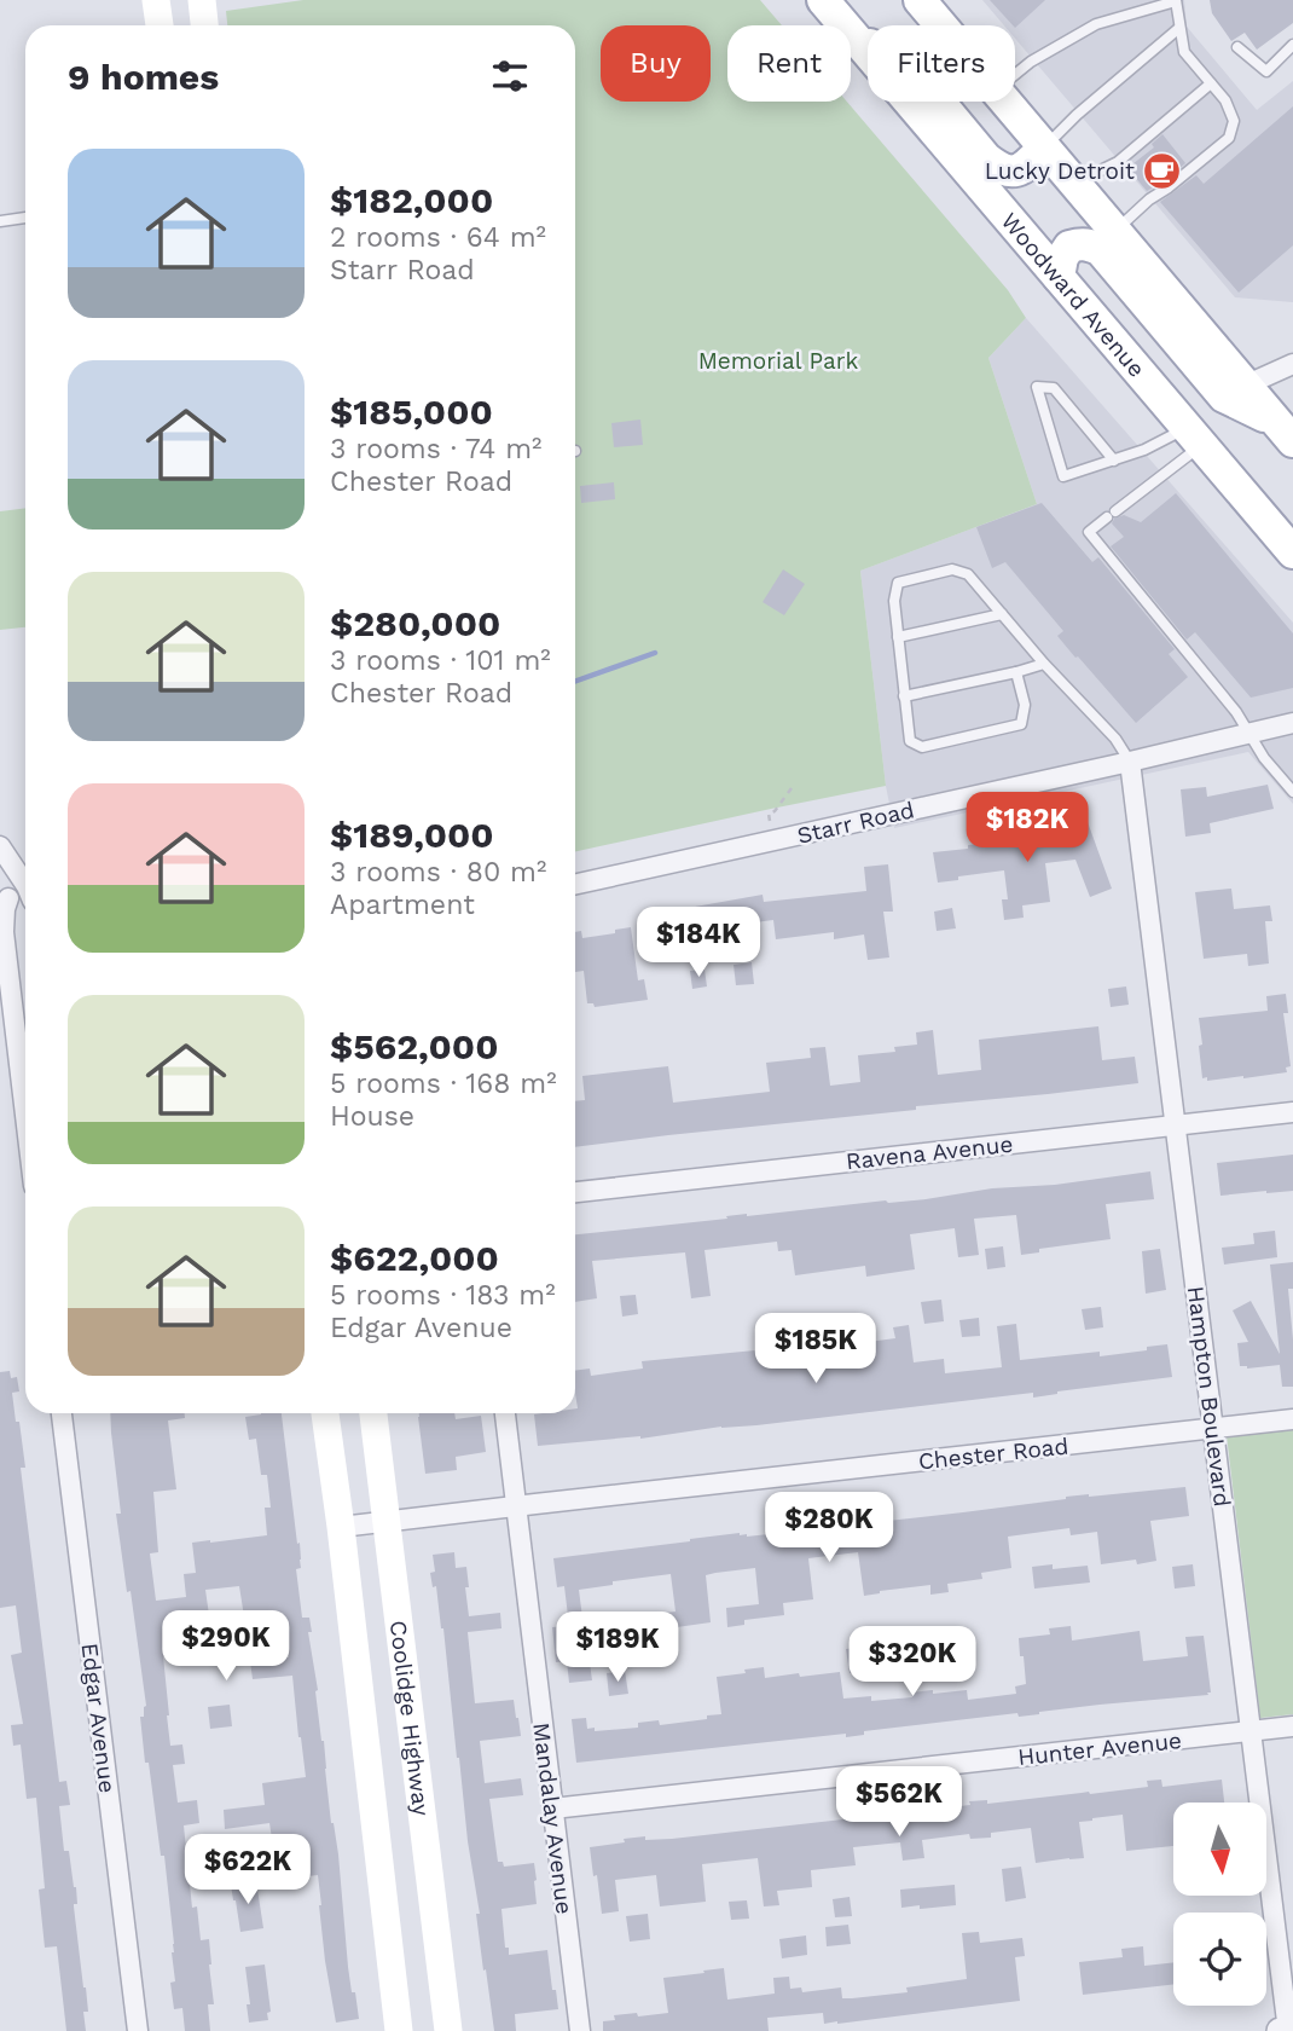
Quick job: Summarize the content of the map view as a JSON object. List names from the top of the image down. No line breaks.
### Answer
{"streets":{"main road":["Woodward Avenue","Coolidge Highway"],"street":["Starr Road","Ravena Avenue","Hampton Boulevard","Chester Road","Edgar Avenue","Hunter Avenue","Mandalay Avenue"]},"crossings":[["Starr Road","Hampton Boulevard"],["Ravena Avenue","Hampton Boulevard"],["Hampton Boulevard","Chester Road"],["Hampton Boulevard","Hunter Avenue"],["Chester Road","Coolidge Highway"],["Chester Road","Mandalay Avenue"],["Hunter Avenue","Mandalay Avenue"]],"parks":["Memorial Park"],"places":{"cafe":["Lucky Detroit"]},"north":"bottom","page":{"chip":["Buy","Rent","Filters"],"heading":"9 homes","list":[{"name":"$182,000","note":"2 rooms · 64 m² · Starr Road"},{"name":"$185,000","note":"3 rooms · 74 m² · Chester Road"},{"name":"$280,000","note":"3 rooms · 101 m² · Chester Road"},{"name":"$189,000","note":"3 rooms · 80 m² · Apartment"},{"name":"$562,000","note":"5 rooms · 168 m² · House"},{"name":"$622,000","note":"5 rooms · 183 m² · Edgar Avenue"}],"price":["$182K","$184K","$185K","$280K","$290K","$189K","$320K","$562K","$622K"]}}
